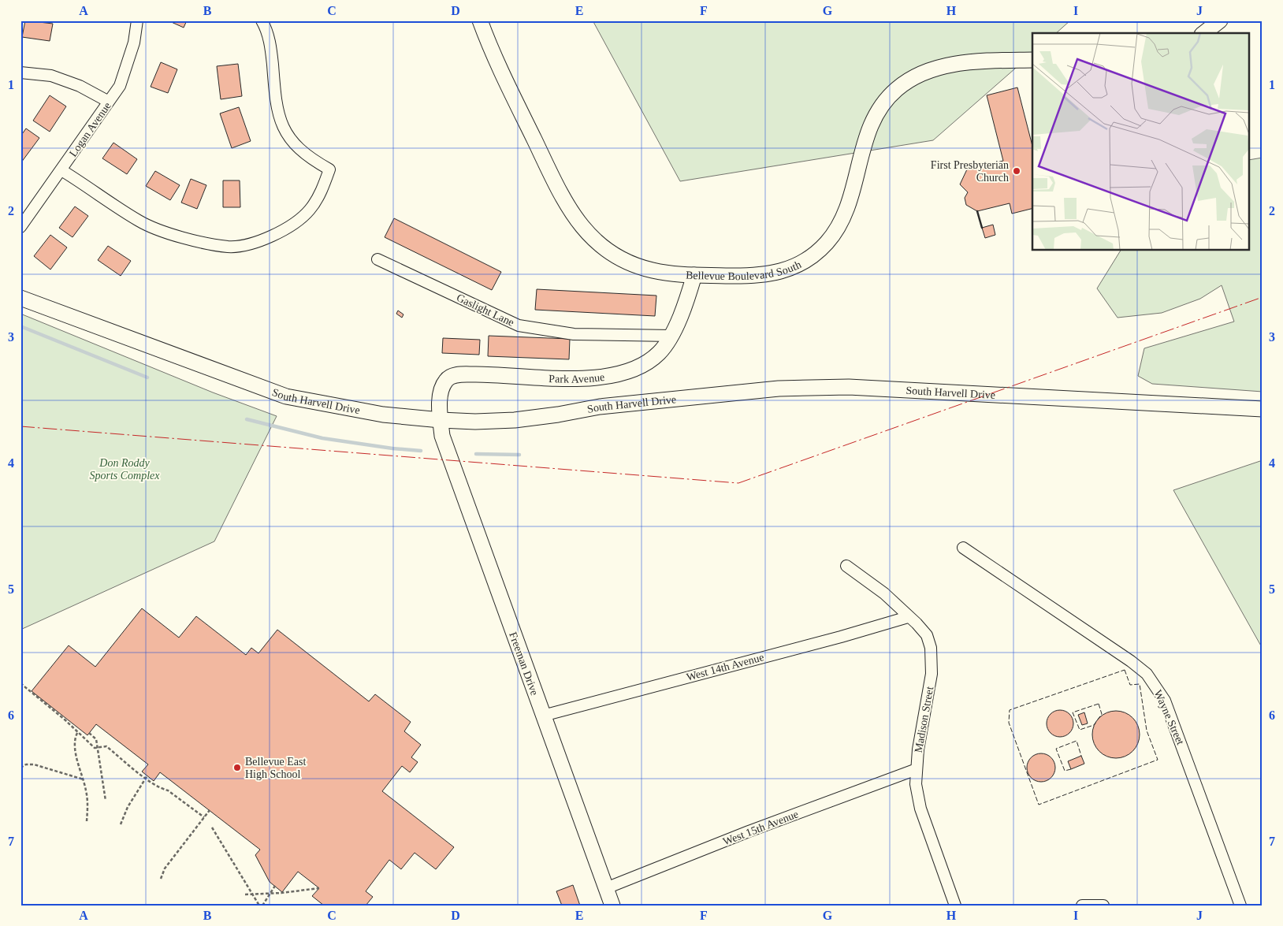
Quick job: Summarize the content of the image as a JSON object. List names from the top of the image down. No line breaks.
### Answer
{"streets":{"street":["Logan Avenue","Bellevue Boulevard South","Gaslight Lane","Park Avenue","South Harvell Drive","Freeman Drive","West 14th Avenue","Wayne Street","Madison Street","West 15th Avenue"]},"crossings":[["Bellevue Boulevard South","Park Avenue"],["Gaslight Lane","Park Avenue"],["Park Avenue","South Harvell Drive"],["Park Avenue","Freeman Drive"],["South Harvell Drive","Freeman Drive"],["Freeman Drive","West 14th Avenue"],["Freeman Drive","West 15th Avenue"],["West 14th Avenue","Madison Street"],["Madison Street","West 15th Avenue"]],"parks":["Don Roddy Sports Complex"],"places":["First Presbyterian Church","Bellevue East High School"],"grid":{"columns":["A","B","C","D","E","F","G","H","I","J"],"rows":["1","2","3","4","5","6","7"]}}
